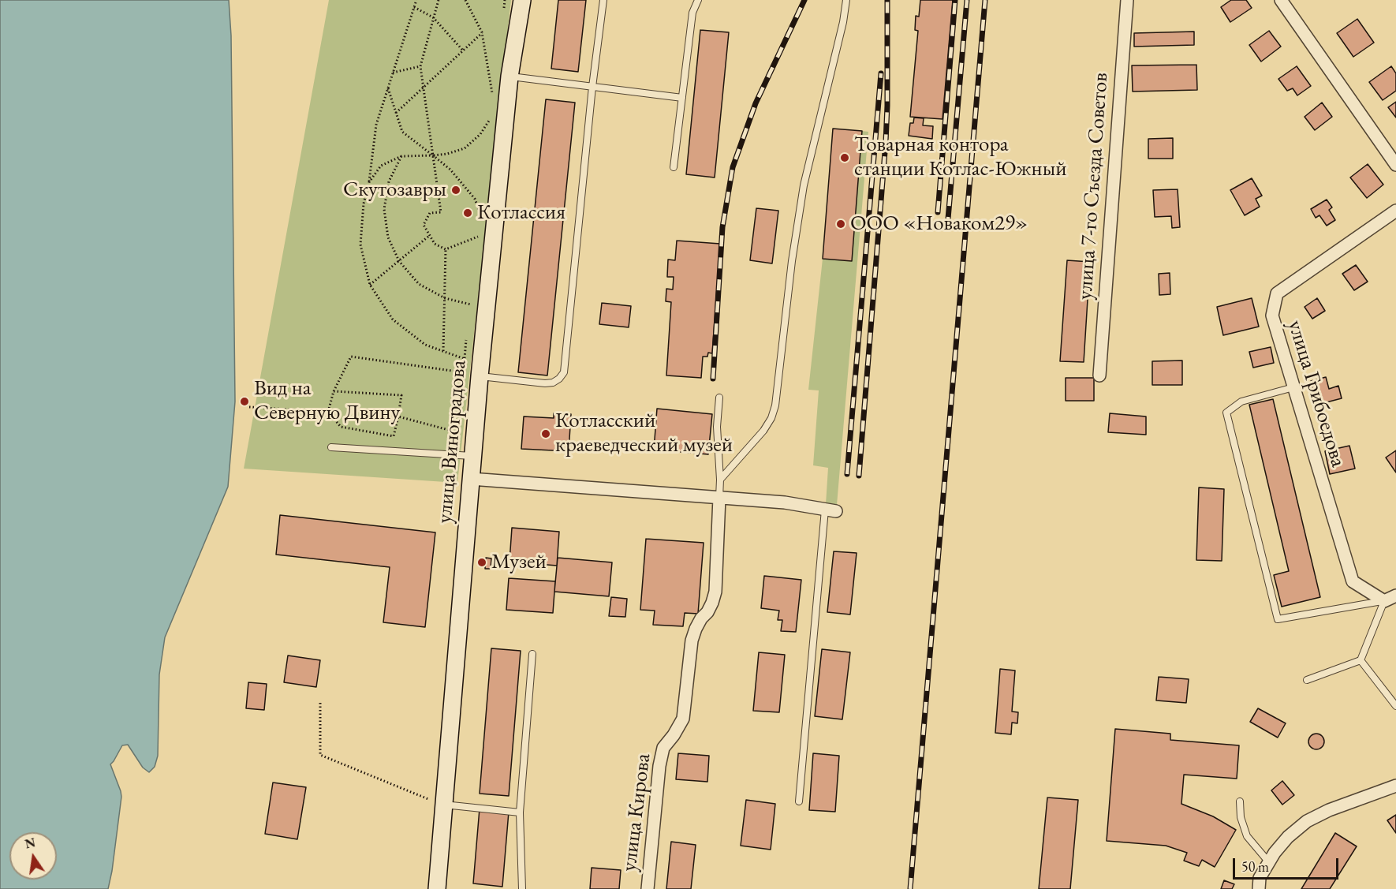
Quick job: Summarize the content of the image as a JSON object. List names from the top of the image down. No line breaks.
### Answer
{"streets":{"main road":["улица Виноградова"],"street":["улица 7-го Съезда Советов","улица Грибоедова","улица Кирова"]},"places":["Товарная контора станции Котлас-Южный","Скутозавры","Котлассия","ООО «Новаком29»","Вид на Северную Двину","Котласский краеведческий музей","Музей"],"scale_bar":"50 m","north":"top"}
